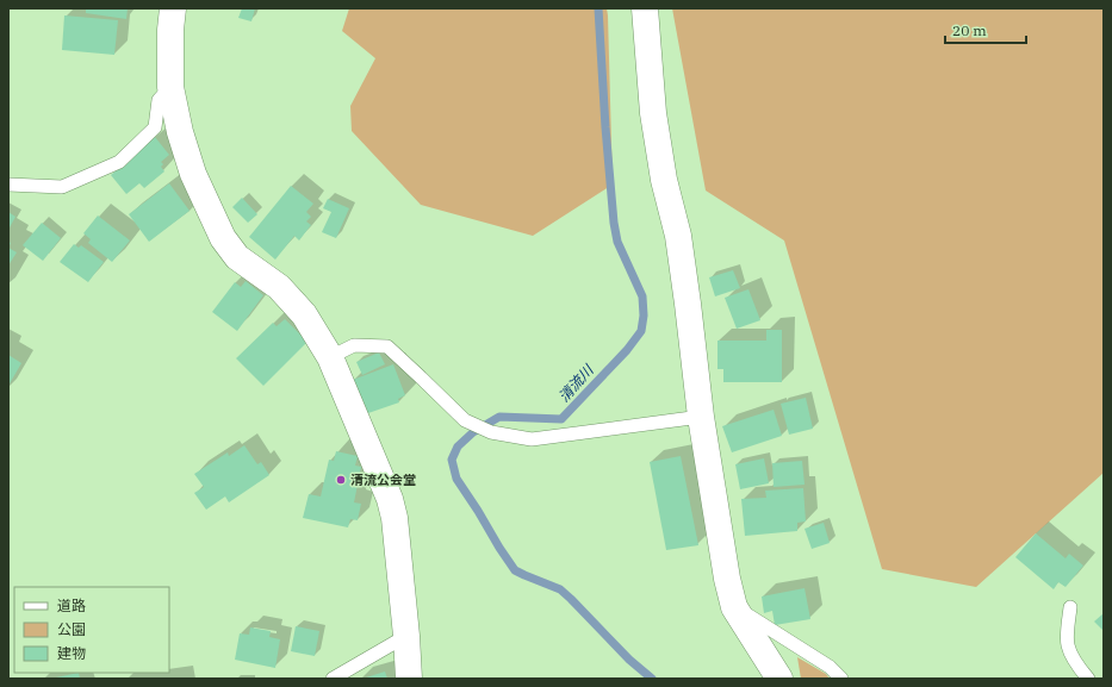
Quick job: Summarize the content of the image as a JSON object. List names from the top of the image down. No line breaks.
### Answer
{"water":["清流川"],"places":["清流公会堂"],"legend":["道路","公園","建物"],"scale_bar":"20 m"}
